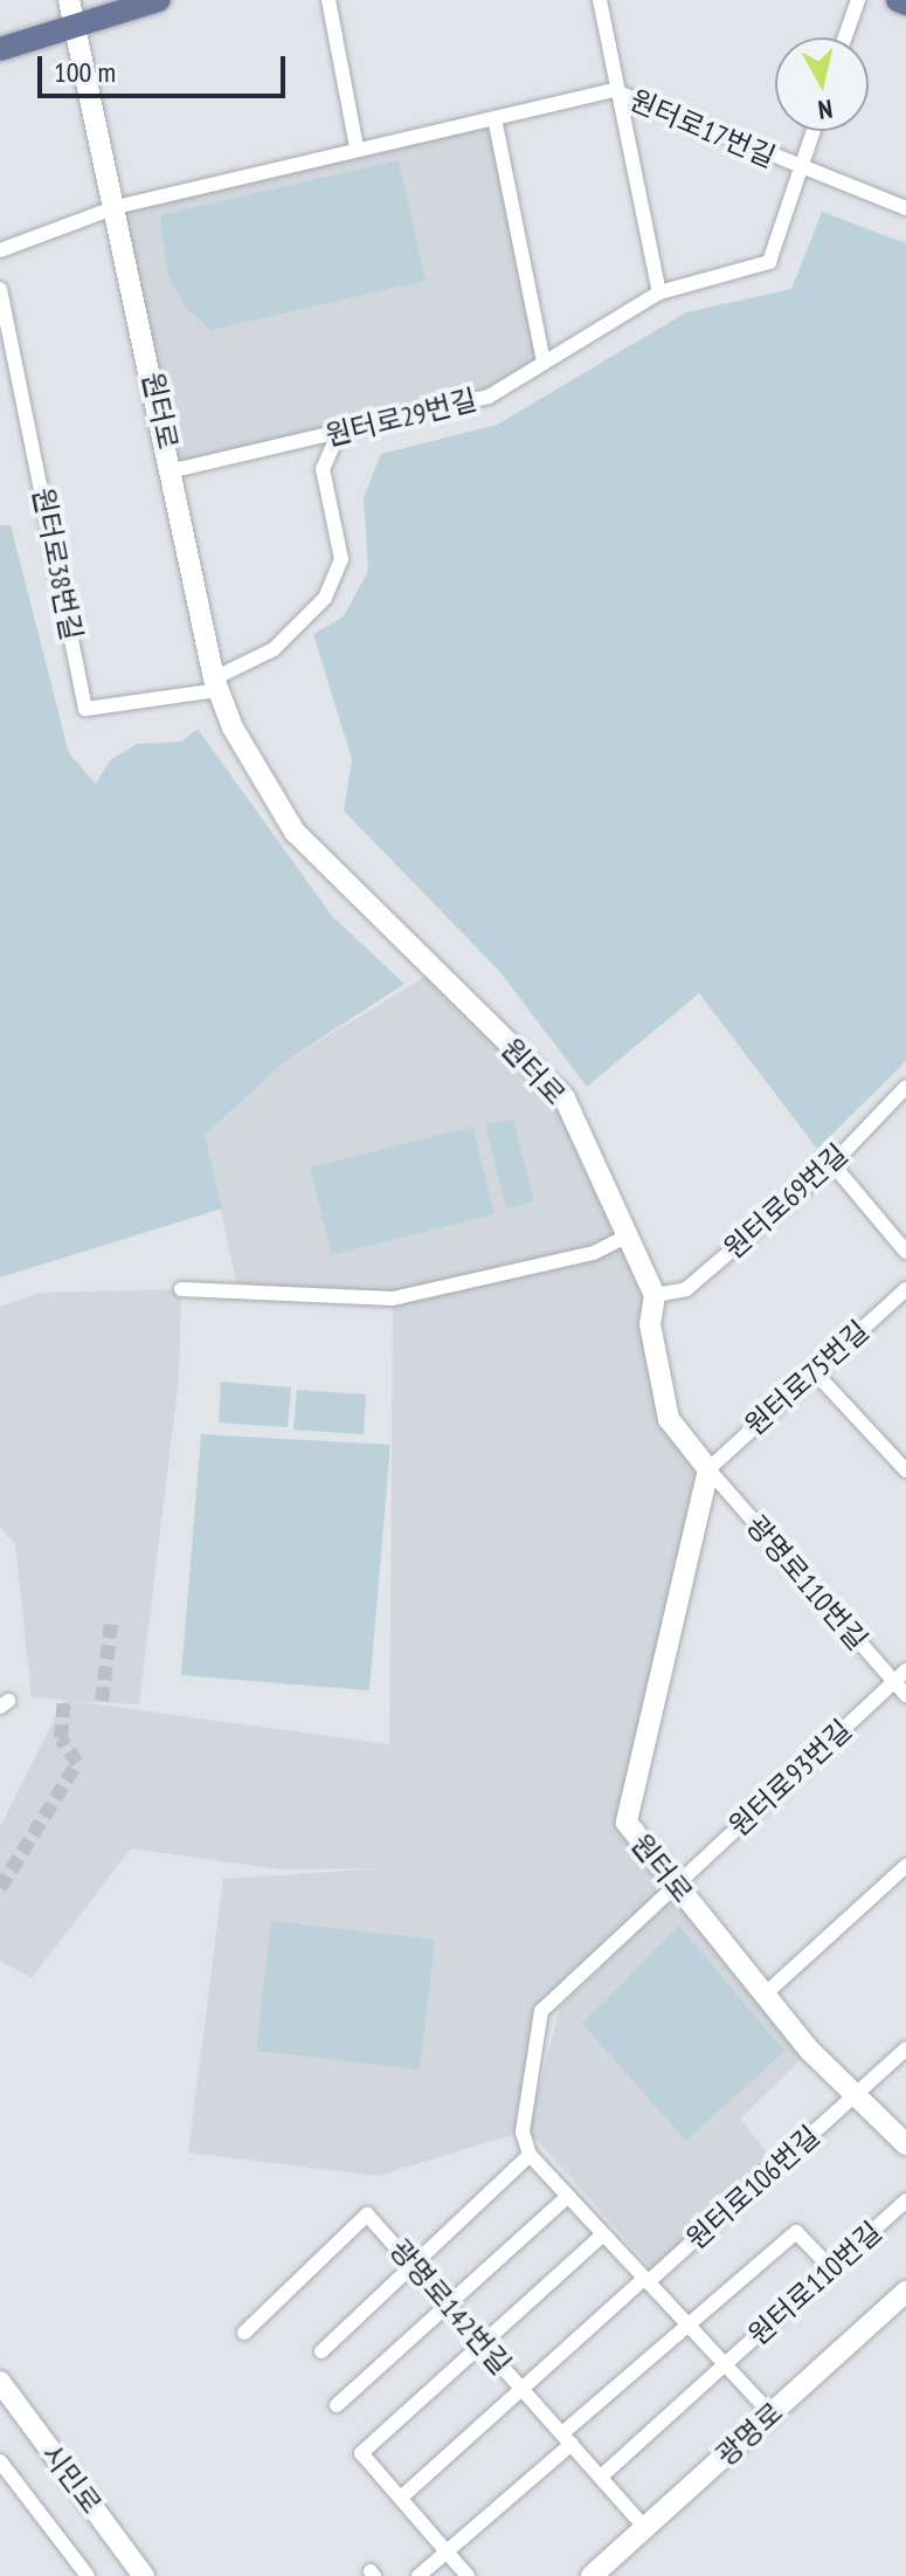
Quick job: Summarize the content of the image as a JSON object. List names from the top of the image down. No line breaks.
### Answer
{"streets":{"main road":["원터로","광명로","시민로"],"street":["원터로17번길","원터로29번길","원터로38번길","원터로69번길","원터로75번길","광명로110번길","원터로93번길","원터로106번길","원터로110번길","광명로142번길"]},"crossings":[["원터로17번길","원터로"],["원터로17번길","원터로29번길"],["원터로","원터로29번길"],["원터로","원터로38번길"],["원터로","원터로69번길"],["원터로","원터로75번길"],["원터로","광명로110번길"],["원터로","원터로93번길"],["원터로","원터로106번길"],["원터로75번길","광명로110번길"],["광명로110번길","원터로93번길"],["원터로106번길","광명로142번길"],["원터로110번길","광명로142번길"],["광명로142번길","광명로"]],"scale_bar":"100 m","north":"bottom"}
